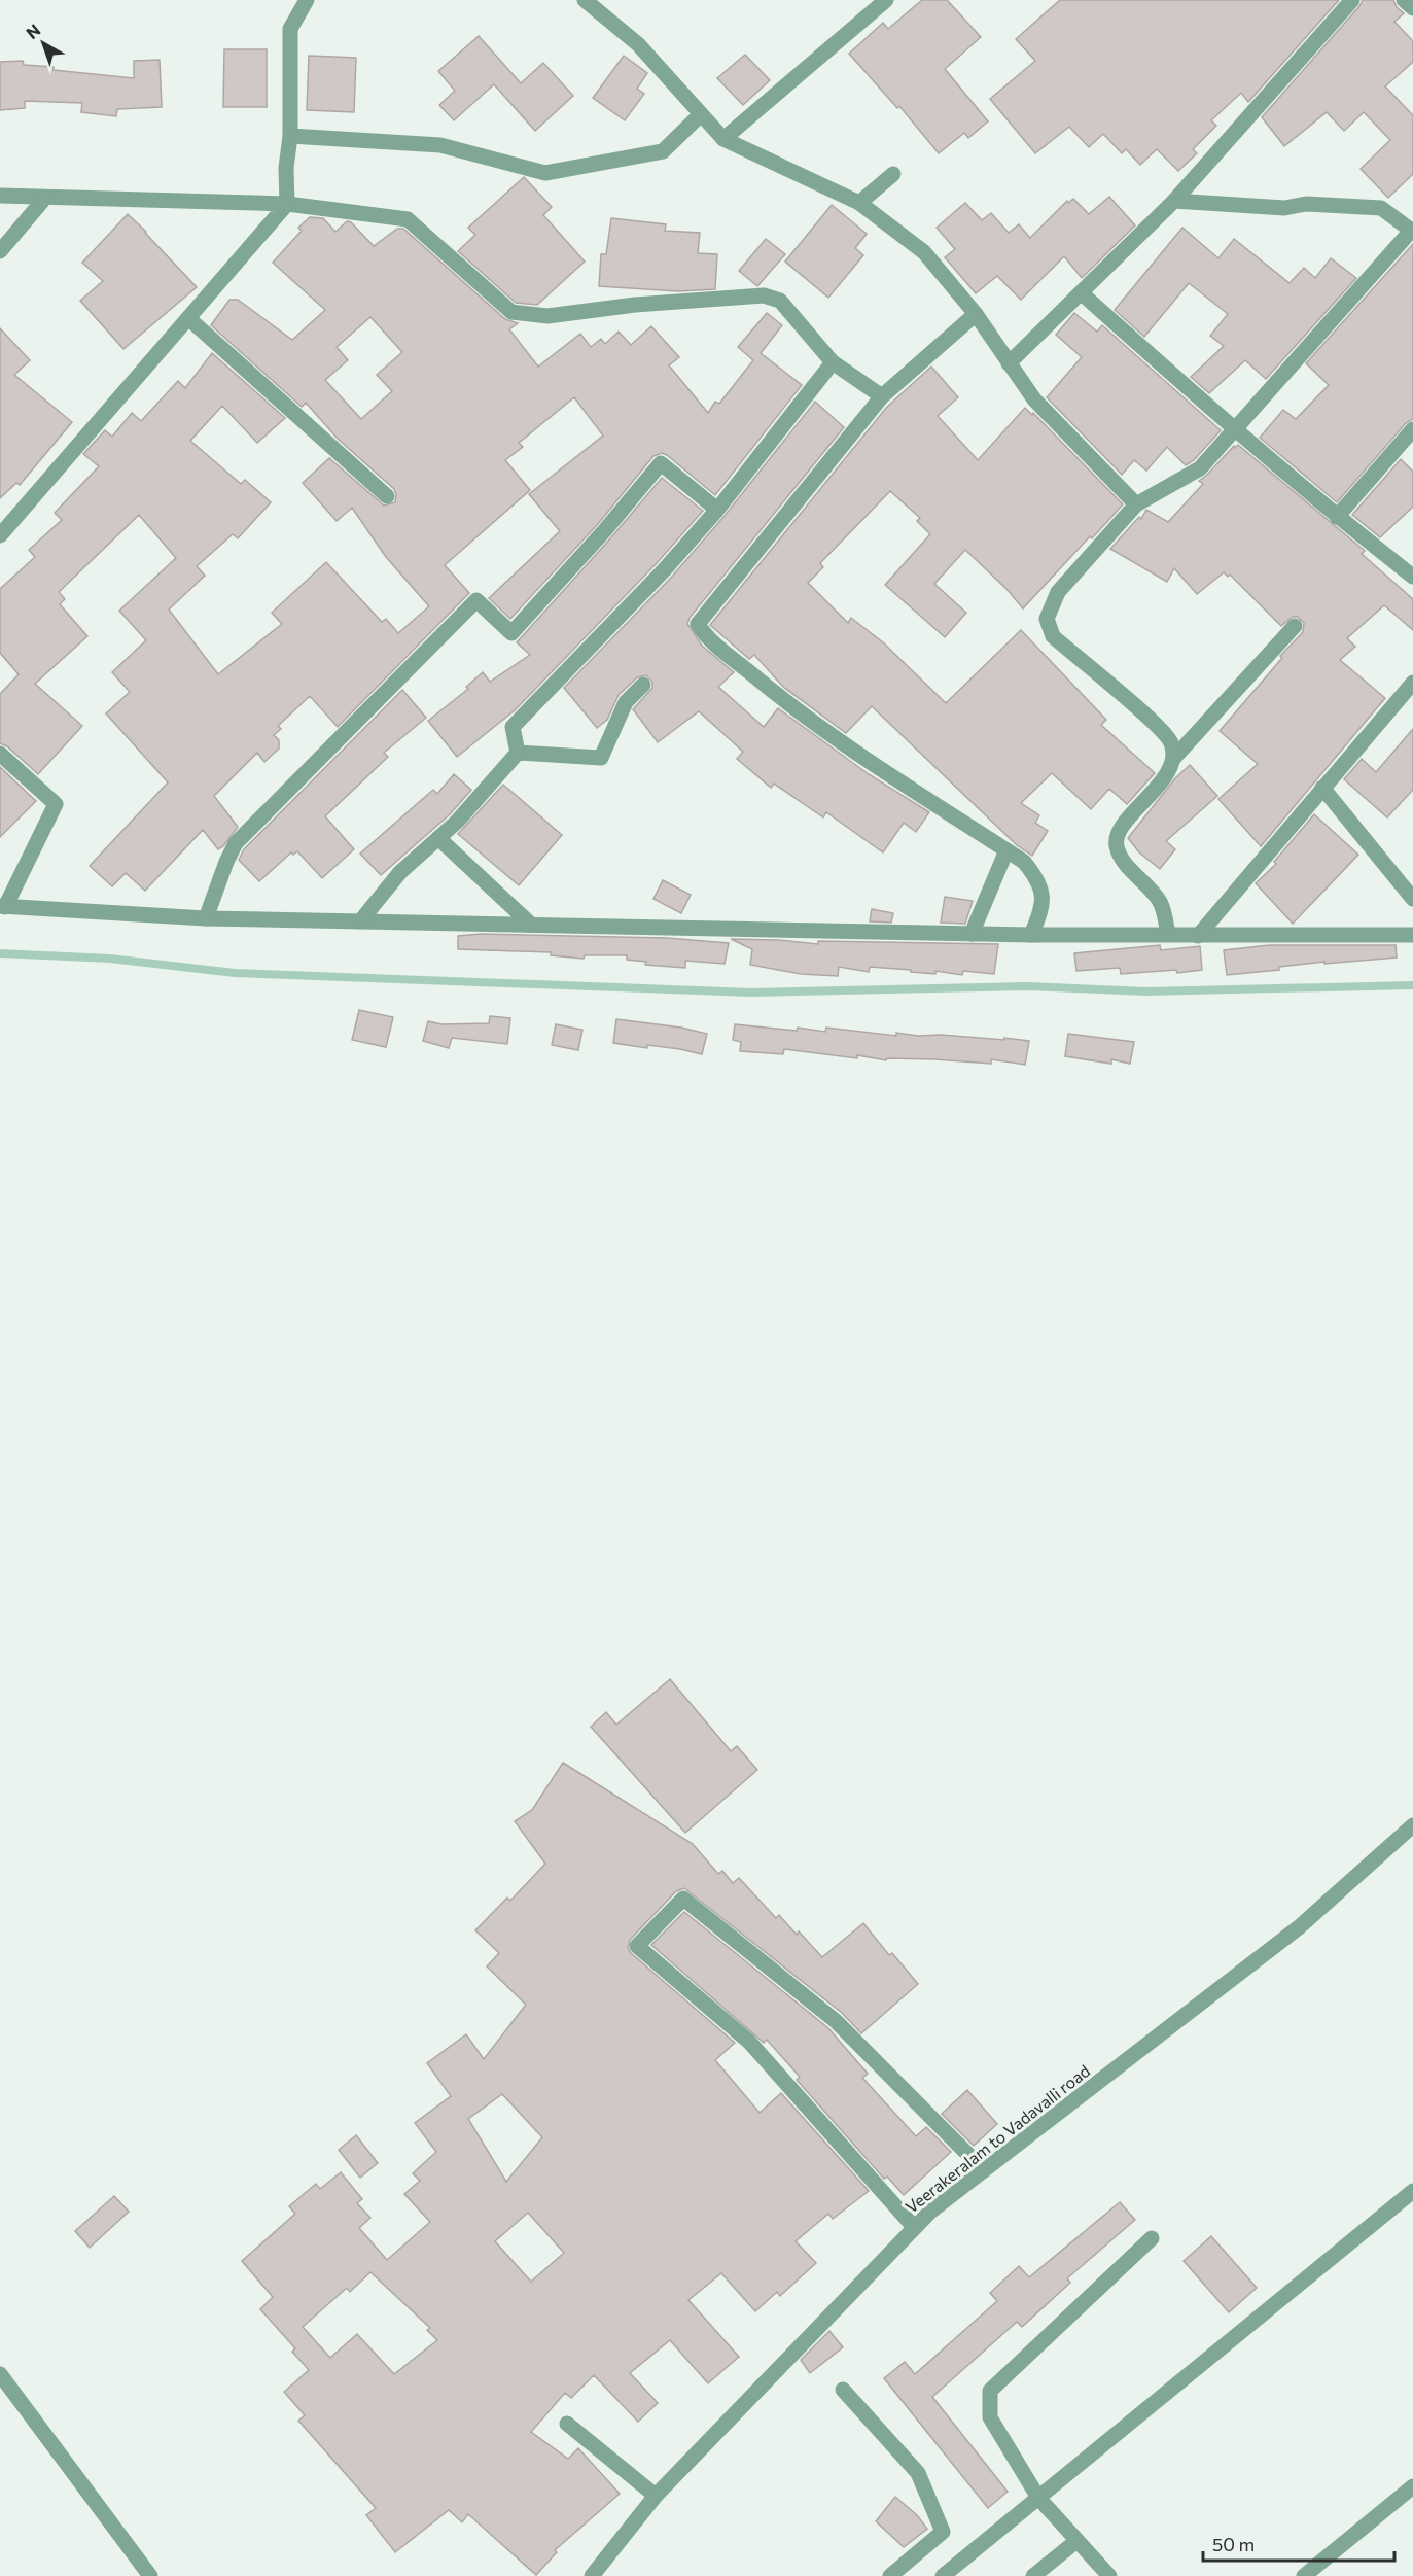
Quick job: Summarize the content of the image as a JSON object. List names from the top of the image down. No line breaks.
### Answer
{"streets":{"street":["Veerakeralam to Vadavalli road"]},"scale_bar":"50 m","north":"top left"}
